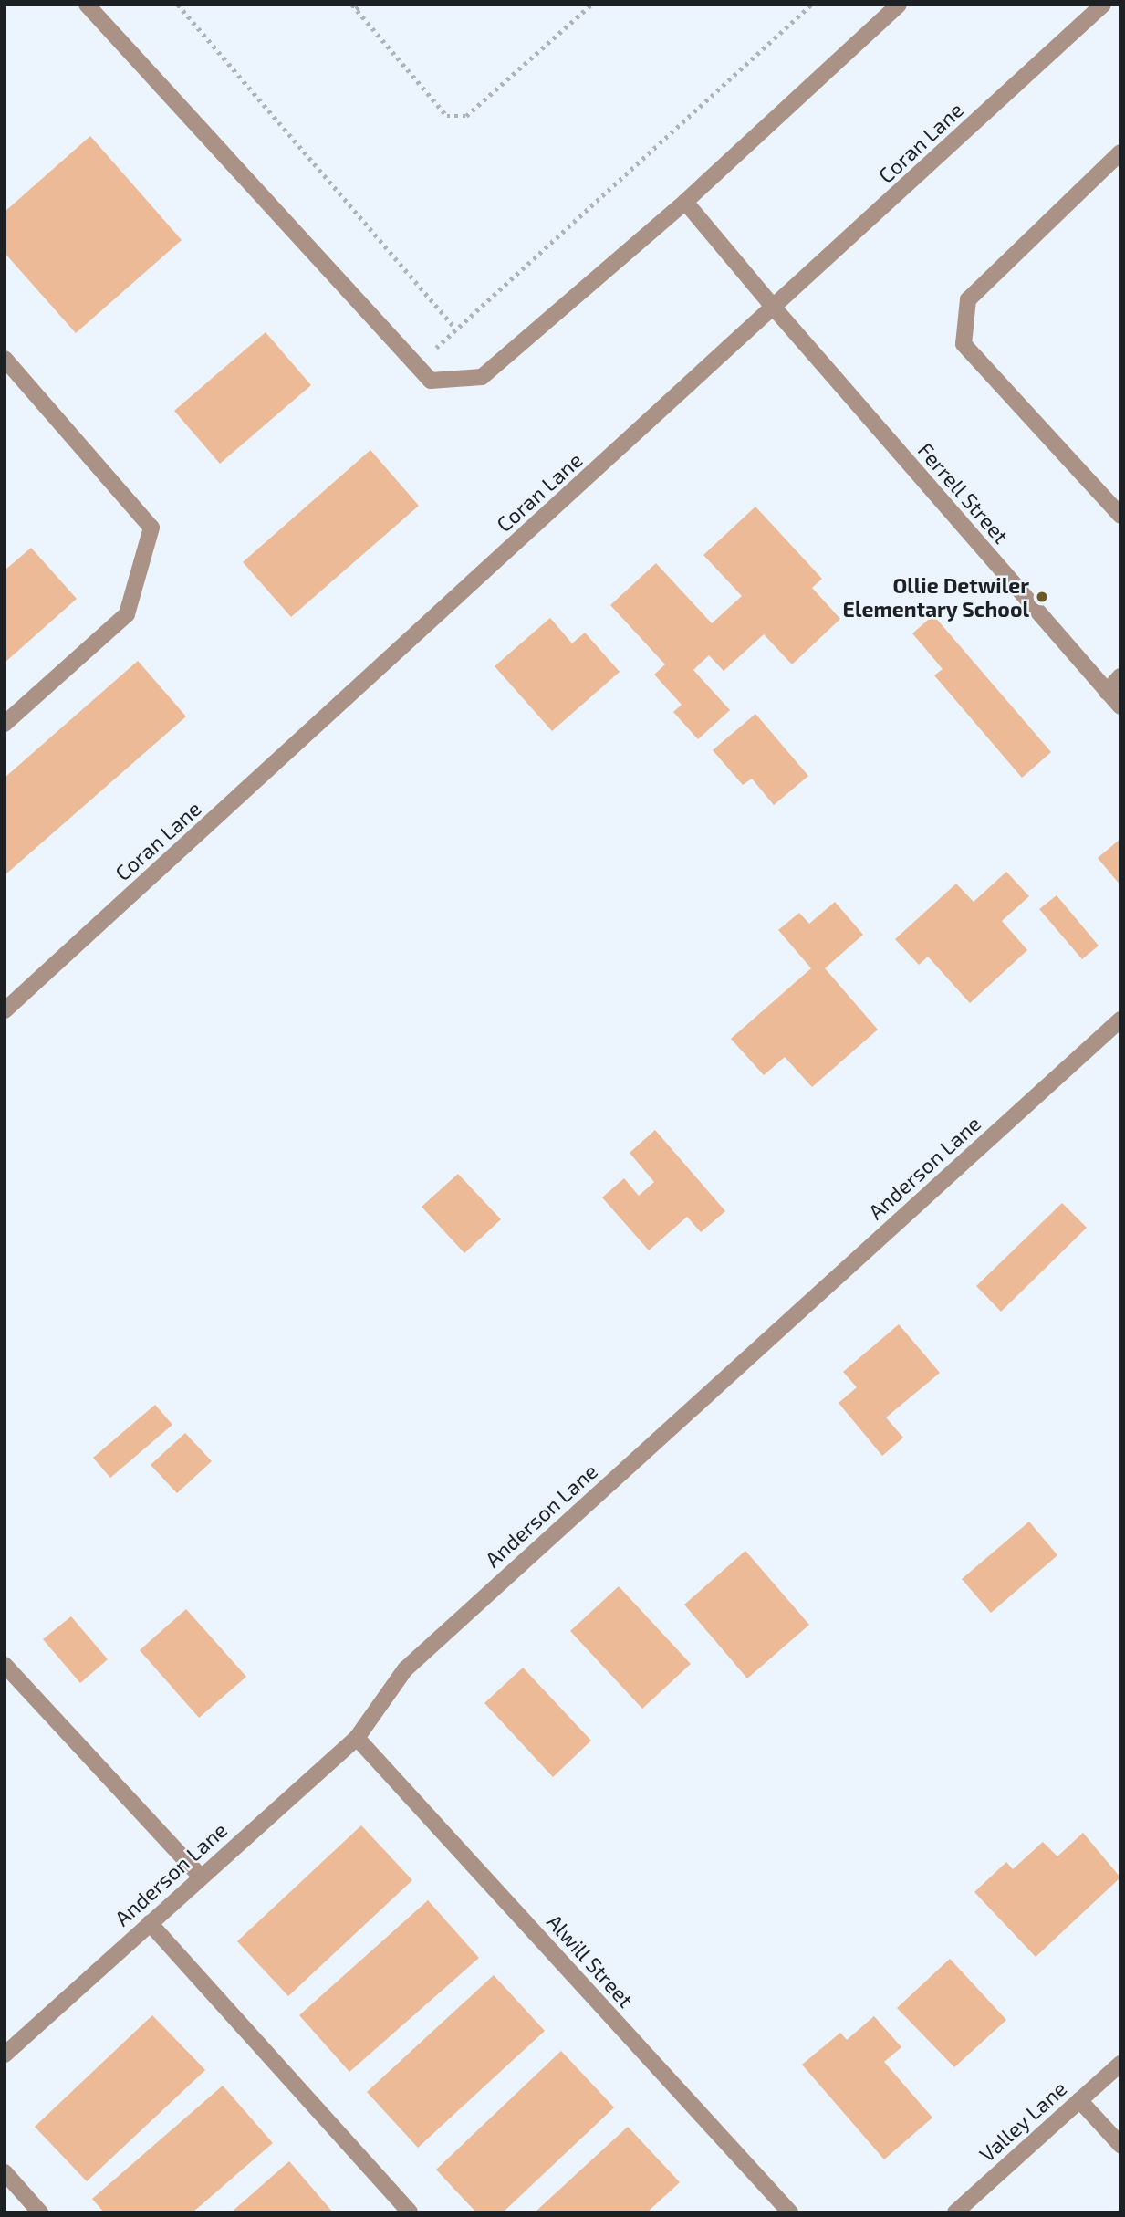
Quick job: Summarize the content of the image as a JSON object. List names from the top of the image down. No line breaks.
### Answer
{"streets":{"street":["Coran Lane","Ferrell Street","Anderson Lane","Alwill Street","Valley Lane"]},"crossings":[["Coran Lane","Ferrell Street"],["Anderson Lane","Alwill Street"]],"places":["Ollie Detwiler Elementary School"]}
